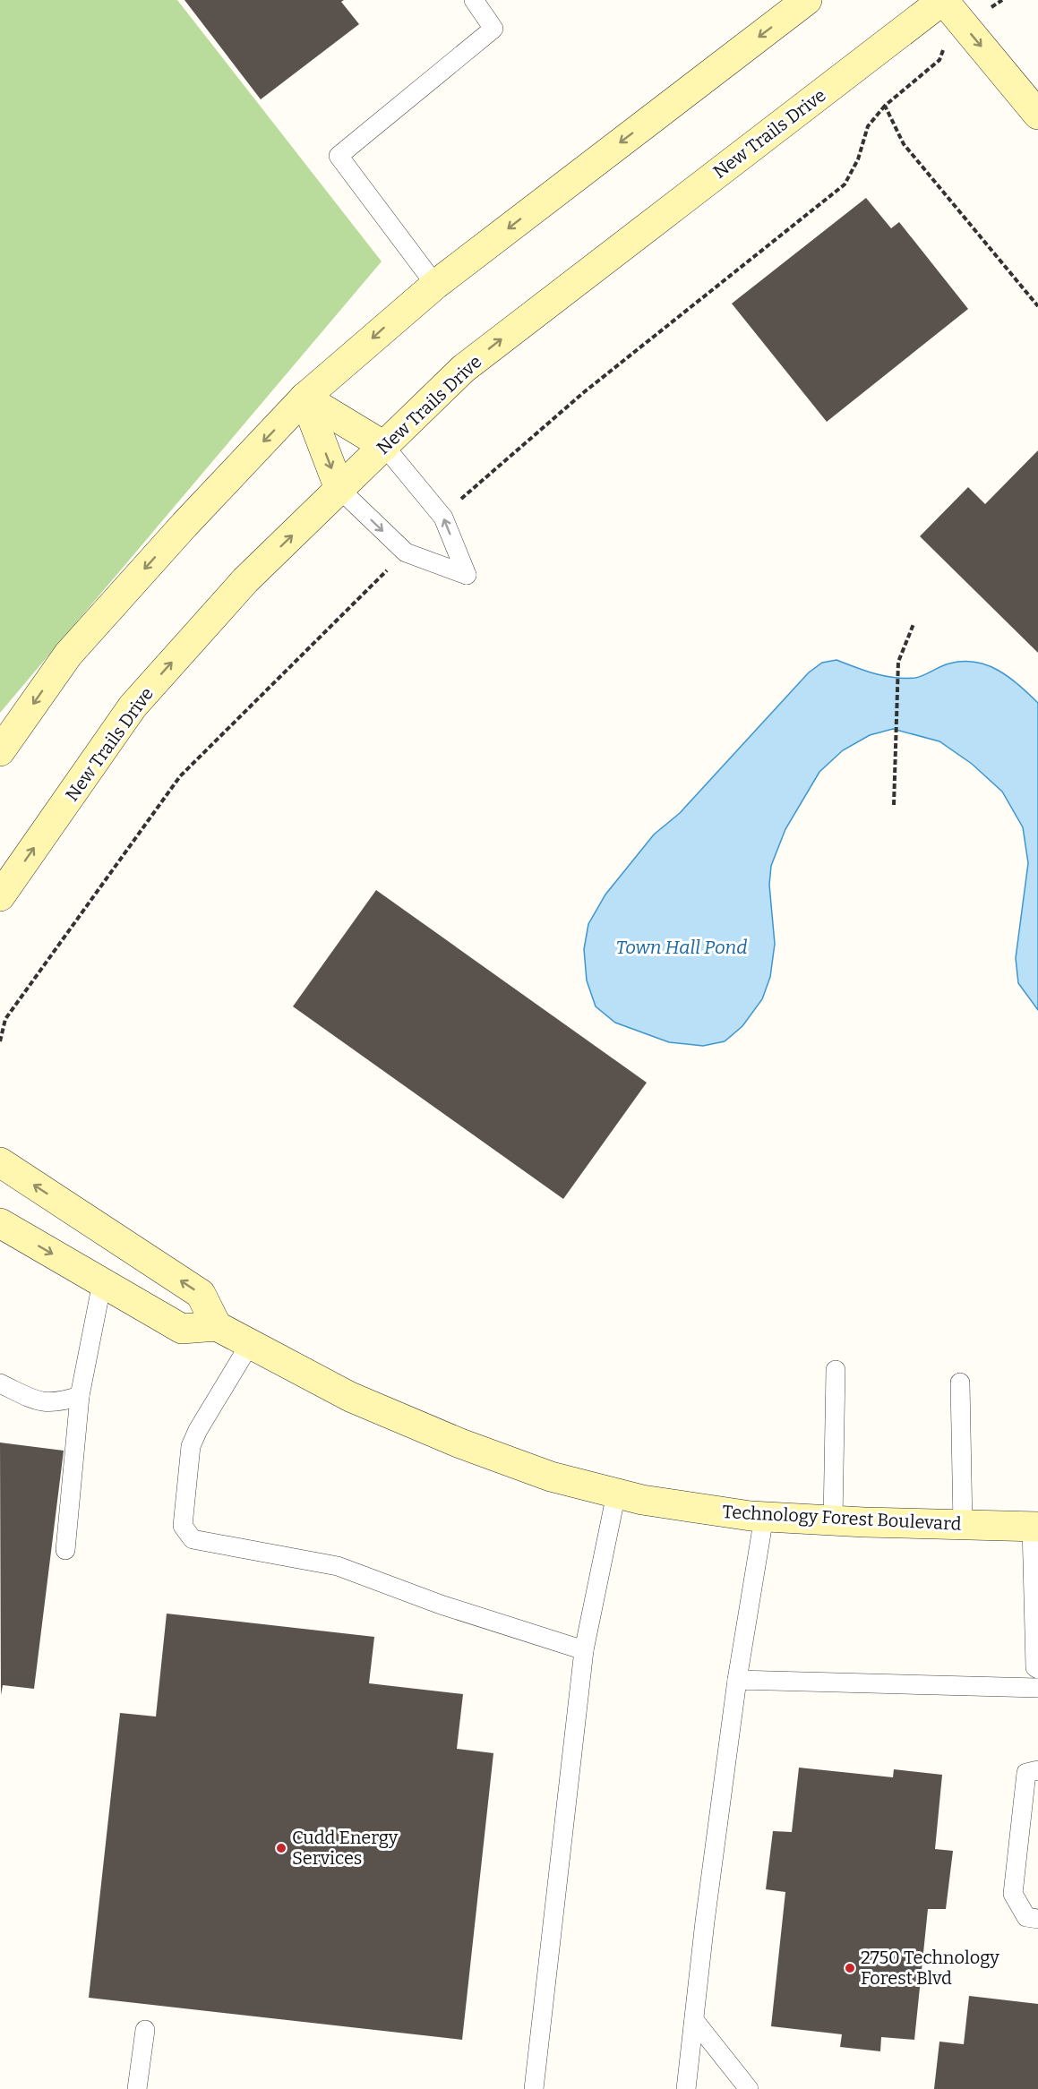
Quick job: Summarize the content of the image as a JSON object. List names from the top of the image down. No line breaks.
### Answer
{"streets":{"street":["New Trails Drive","Technology Forest Boulevard"]},"water":["Town Hall Pond"],"places":["Cudd Energy Services","2750 Technology Forest Blvd"]}
